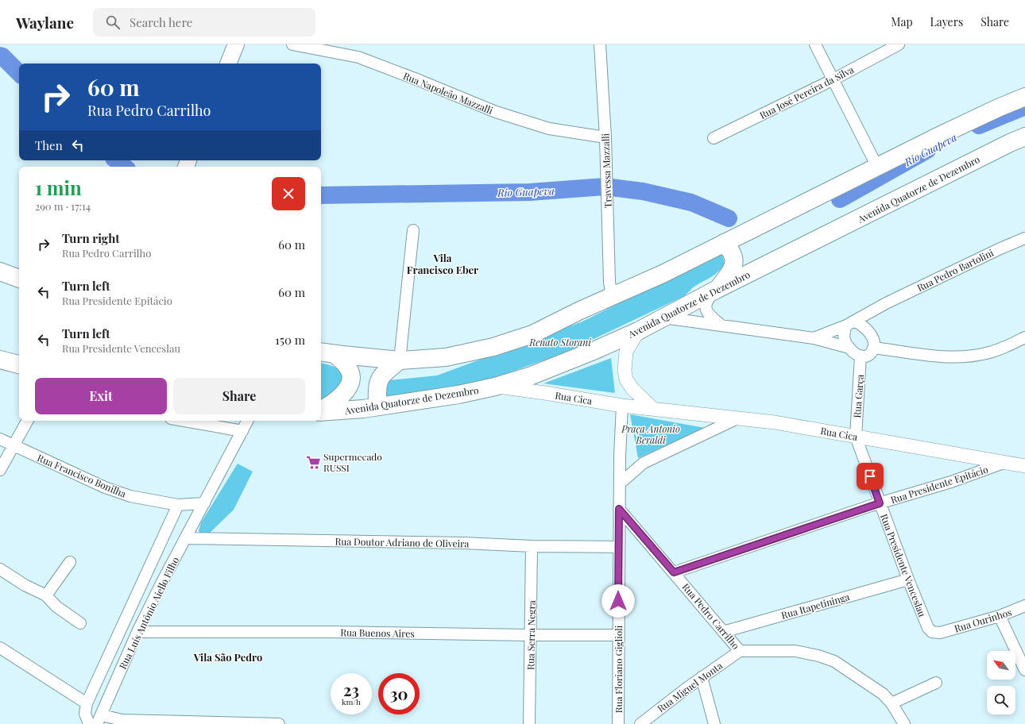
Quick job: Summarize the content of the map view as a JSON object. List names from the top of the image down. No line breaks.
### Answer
{"streets":{"main road":["Avenida Quatorze de Dezembro"],"street":["Rua José Pereira da Silva","Rua Napoleão Mazzalli","Travessa Mazzalli","Rua Pedro Bartolini","Rua Garça","Rua Cica","Rua Francisco Bonilha","Rua Presidente Epitácio","Rua Doutor Adriano de Oliveira","Rua Presidente Venceslau","Rua Itapetininga","Rua Luís Antônio Aiello Filho","Rua Pedro Carrilho","Rua Ourinhos","Rua Buenos Aires","Rua Serra Negra","Rua Floriano Giglioli","Rua Miguel Monta"]},"crossings":[["Rua Napoleão Mazzalli","Travessa Mazzalli"],["Avenida Quatorze de Dezembro","Rua Cica"],["Rua Pedro Bartolini","Rua Garça"],["Rua Garça","Rua Cica"],["Rua Garça","Rua Presidente Venceslau"],["Rua Cica","Rua Presidente Epitácio"],["Rua Cica","Rua Presidente Venceslau"],["Rua Cica","Rua Floriano Giglioli"],["Rua Francisco Bonilha","Rua Luís Antônio Aiello Filho"],["Rua Presidente Epitácio","Rua Presidente Venceslau"],["Rua Presidente Epitácio","Rua Pedro Carrilho"],["Rua Doutor Adriano de Oliveira","Rua Luís Antônio Aiello Filho"],["Rua Doutor Adriano de Oliveira","Rua Serra Negra"],["Rua Doutor Adriano de Oliveira","Rua Floriano Giglioli"],["Rua Presidente Venceslau","Rua Itapetininga"],["Rua Presidente Venceslau","Rua Ourinhos"],["Rua Itapetininga","Rua Pedro Carrilho"],["Rua Luís Antônio Aiello Filho","Rua Buenos Aires"],["Rua Pedro Carrilho","Rua Floriano Giglioli"],["Rua Pedro Carrilho","Rua Miguel Monta"],["Rua Buenos Aires","Rua Serra Negra"],["Rua Buenos Aires","Rua Floriano Giglioli"]],"districts":["Vila Francisco Eber","Vila São Pedro"],"water":["Rio Guapeva"],"parks":["Renato Storani","Praça Antonio Beraldi"],"places":{"supermarket":["Supermecado RUSSI"]},"north":"top left","page":{"header":"Waylane","search":"Search here","nav":["Map","Layers","Share"],"turn":["60 m","Rua Pedro Carrilho"],"then":"Then","heading":["1 min","290 m · 17:14"],"list":[{"name":"Turn right","note":"Rua Pedro Carrilho","value":"60 m"},{"name":"Turn left","note":"Rua Presidente Epitácio","value":"60 m"},{"name":"Turn left","note":"Rua Presidente Venceslau","value":"150 m"}],"buttons":["Exit","Share"],"speed":"23 km/h","limit":"30"}}
